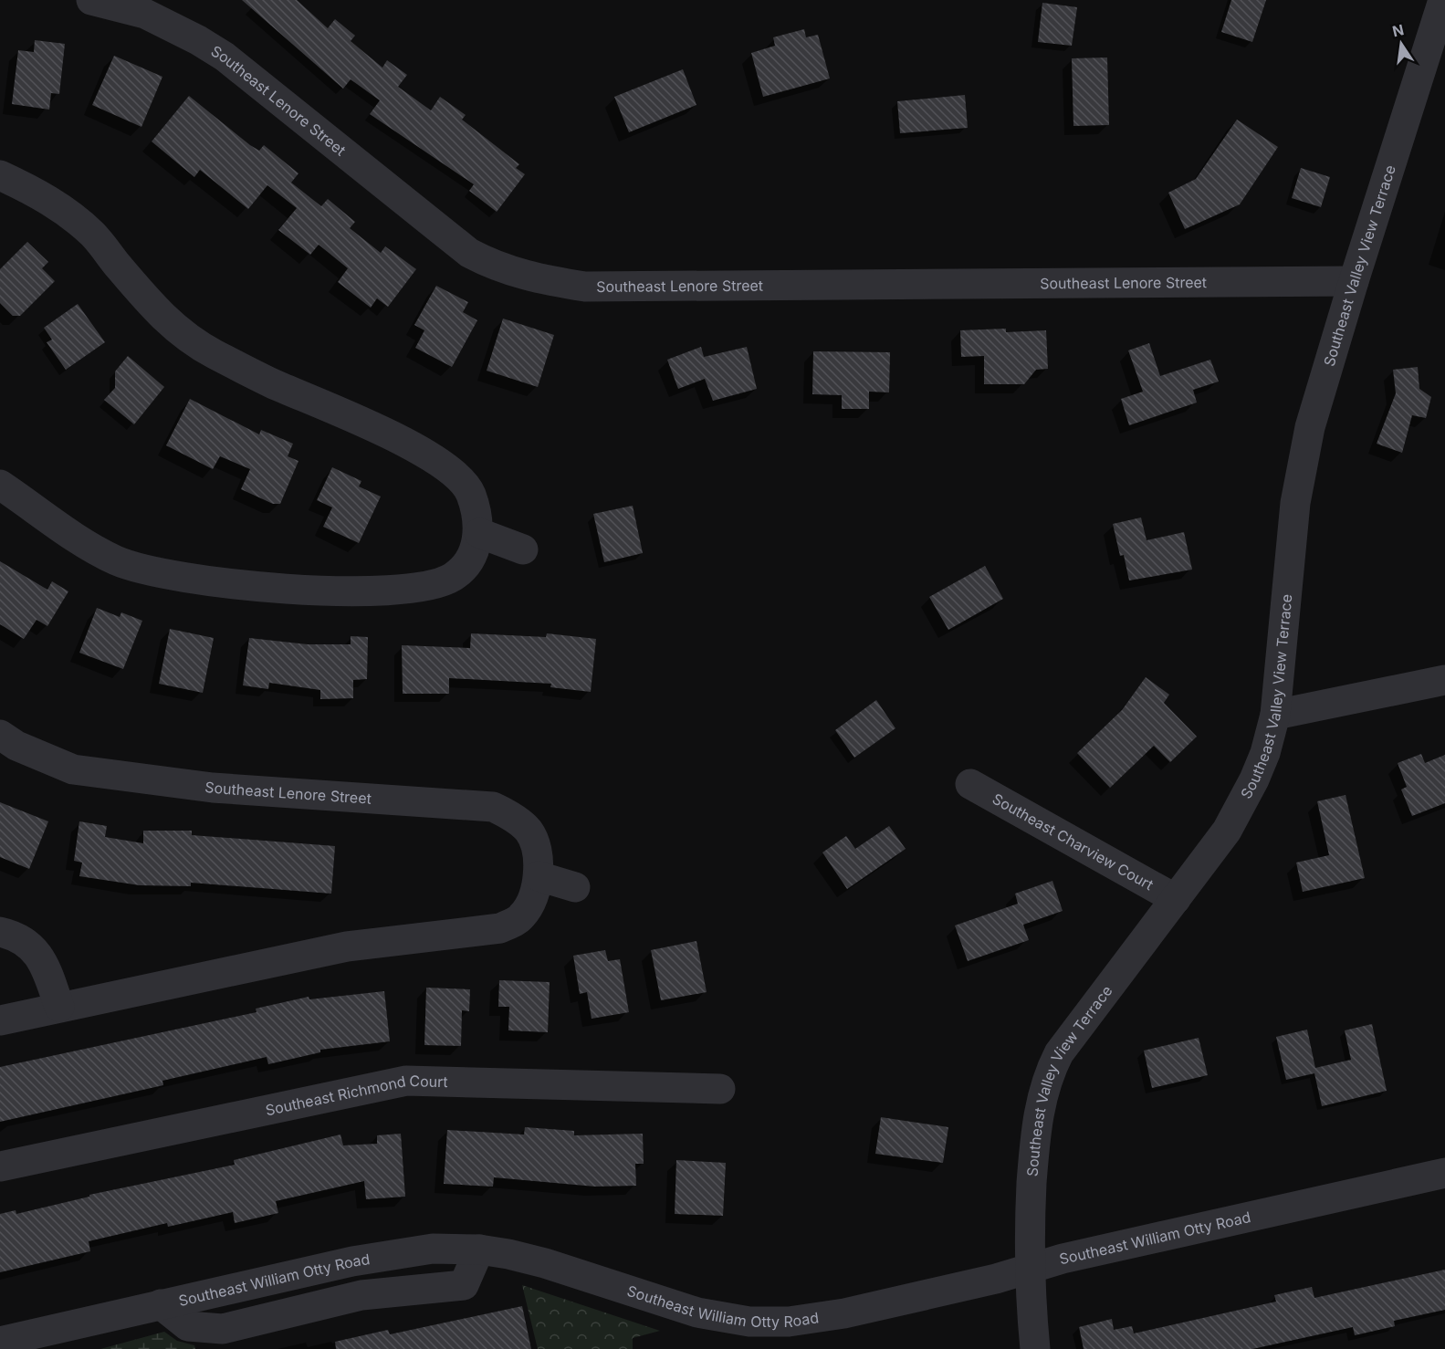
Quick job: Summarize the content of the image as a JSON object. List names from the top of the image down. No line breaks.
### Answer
{"streets":{"street":["Southeast Lenore Street","Southeast Valley View Terrace","Southeast Charview Court","Southeast Richmond Court","Southeast William Otty Road"]},"crossings":[["Southeast Lenore Street","Southeast Valley View Terrace"],["Southeast Valley View Terrace","Southeast Charview Court"],["Southeast Valley View Terrace","Southeast William Otty Road"]],"north":"top"}
